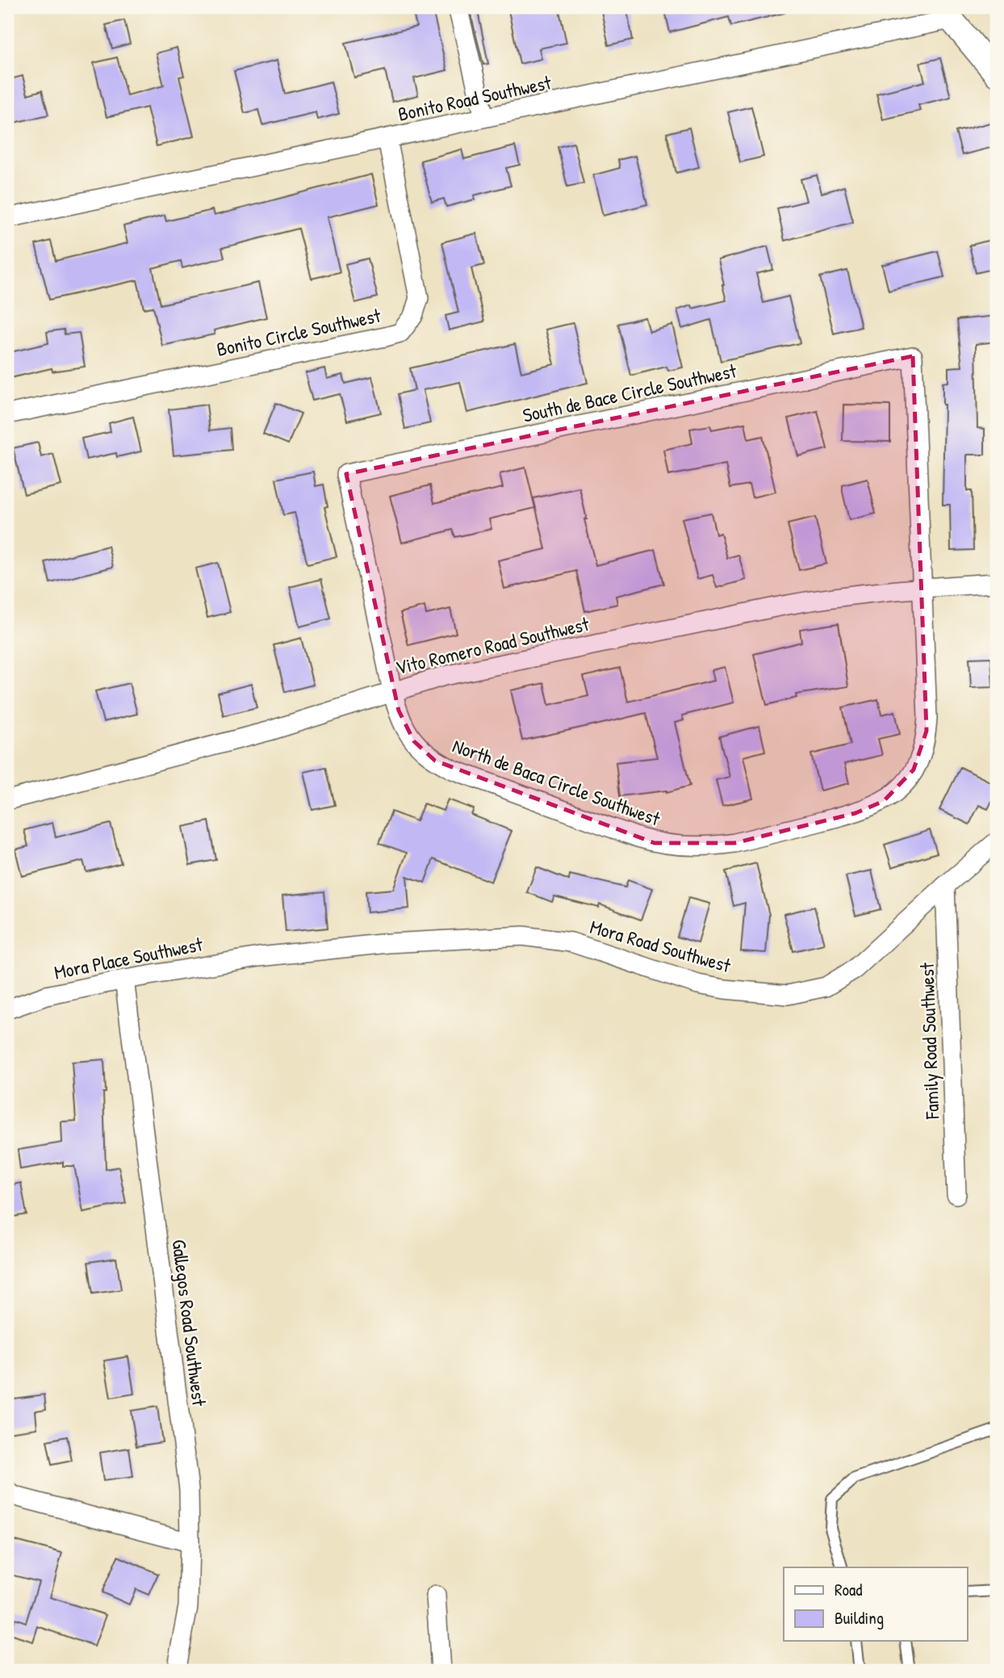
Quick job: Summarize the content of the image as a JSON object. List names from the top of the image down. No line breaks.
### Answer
{"streets":{"street":["Bonito Road Southwest","Bonito Circle Southwest","South de Bace Circle Southwest","Vito Romero Road Southwest","North de Baca Circle Southwest","Mora Road Southwest","Mora Place Southwest","Family Road Southwest","Gallegos Road Southwest"]},"crossings":[["Bonito Road Southwest","Bonito Circle Southwest"],["South de Bace Circle Southwest","Vito Romero Road Southwest"],["South de Bace Circle Southwest","North de Baca Circle Southwest"],["Vito Romero Road Southwest","North de Baca Circle Southwest"],["Mora Road Southwest","Mora Place Southwest"],["Mora Road Southwest","Family Road Southwest"],["Mora Place Southwest","Gallegos Road Southwest"]],"legend":["Road","Building"]}
